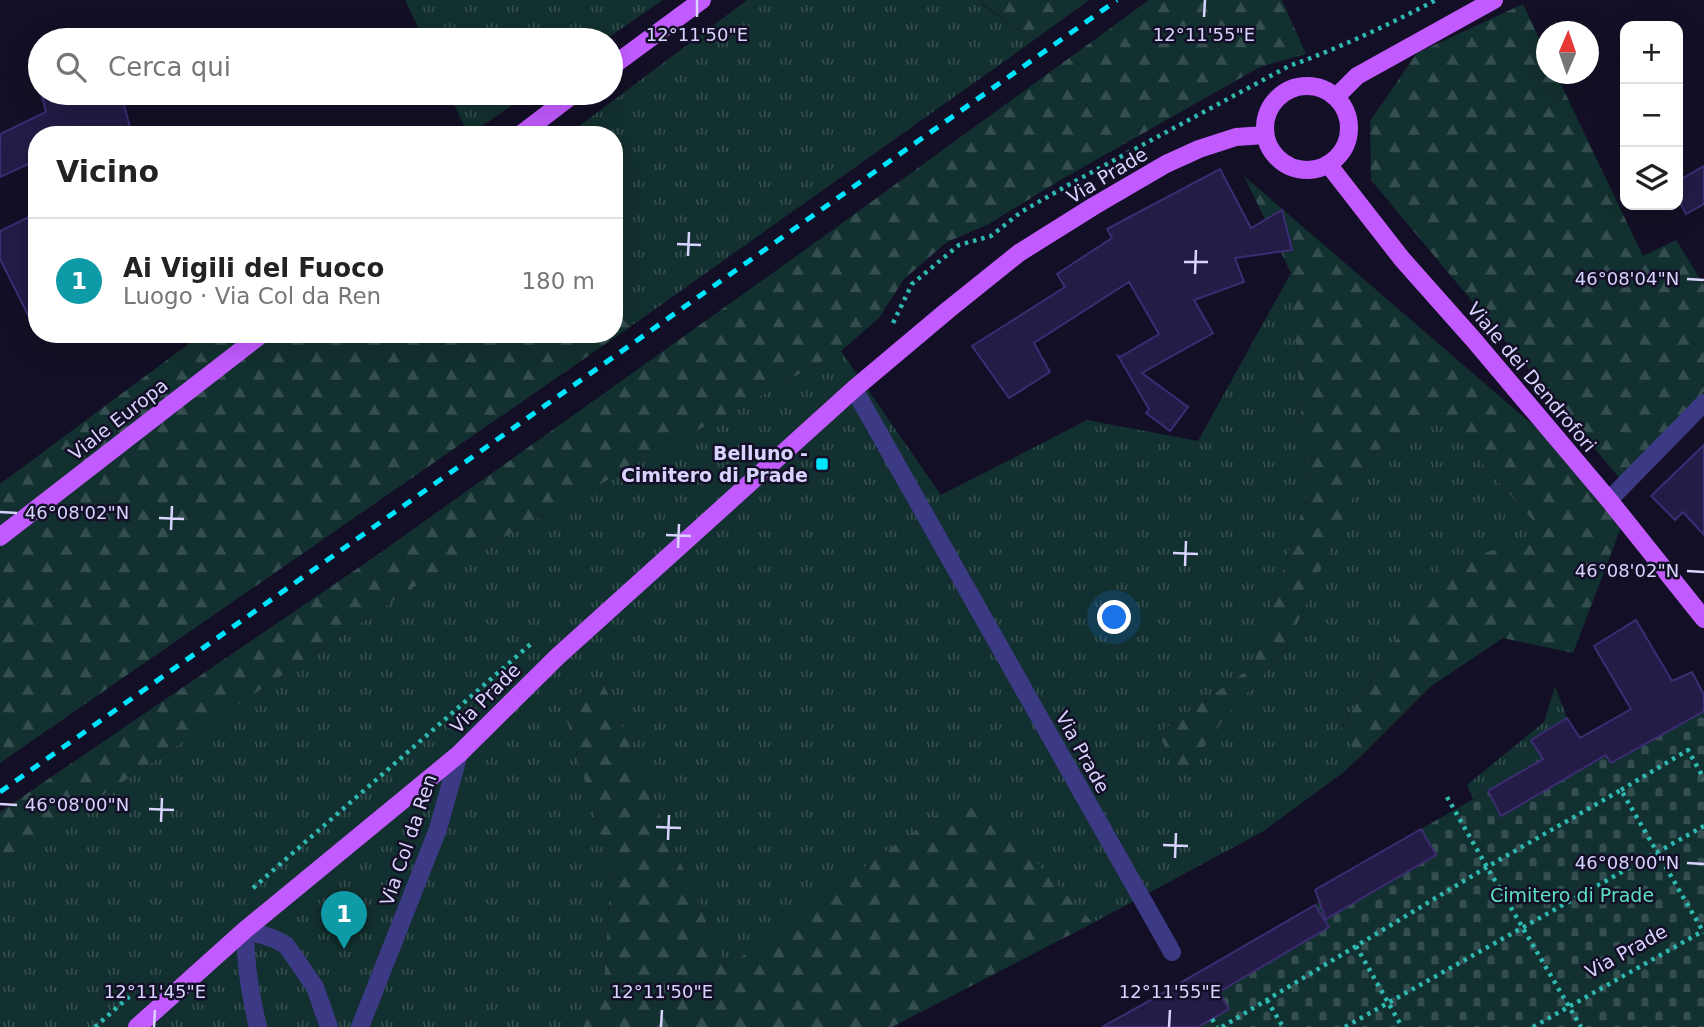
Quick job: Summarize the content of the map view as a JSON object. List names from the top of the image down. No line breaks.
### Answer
{"streets":{"main road":["Via Prade","Viale dei Dendrofori","Viale Europa"],"street":["Via Col da Ren"]},"crossings":[["Via Prade","Viale dei Dendrofori"],["Via Prade","Via Col da Ren"]],"parks":["Cimitero di Prade"],"places":{"transit":["Belluno - Cimitero di Prade"]},"north":"top","page":{"map_buttons":["+","−"],"search":"Cerca qui","heading":"Vicino","list":[{"mark":"1","name":"Ai Vigili del Fuoco","note":"Luogo · Via Col da Ren","value":"180 m"}],"pins":"1"},"coordinates":["12°11'50\"E","12°11'55\"E","46°08'04\"N","46°08'02\"N","46°08'00\"N","12°11'45\"E"]}
